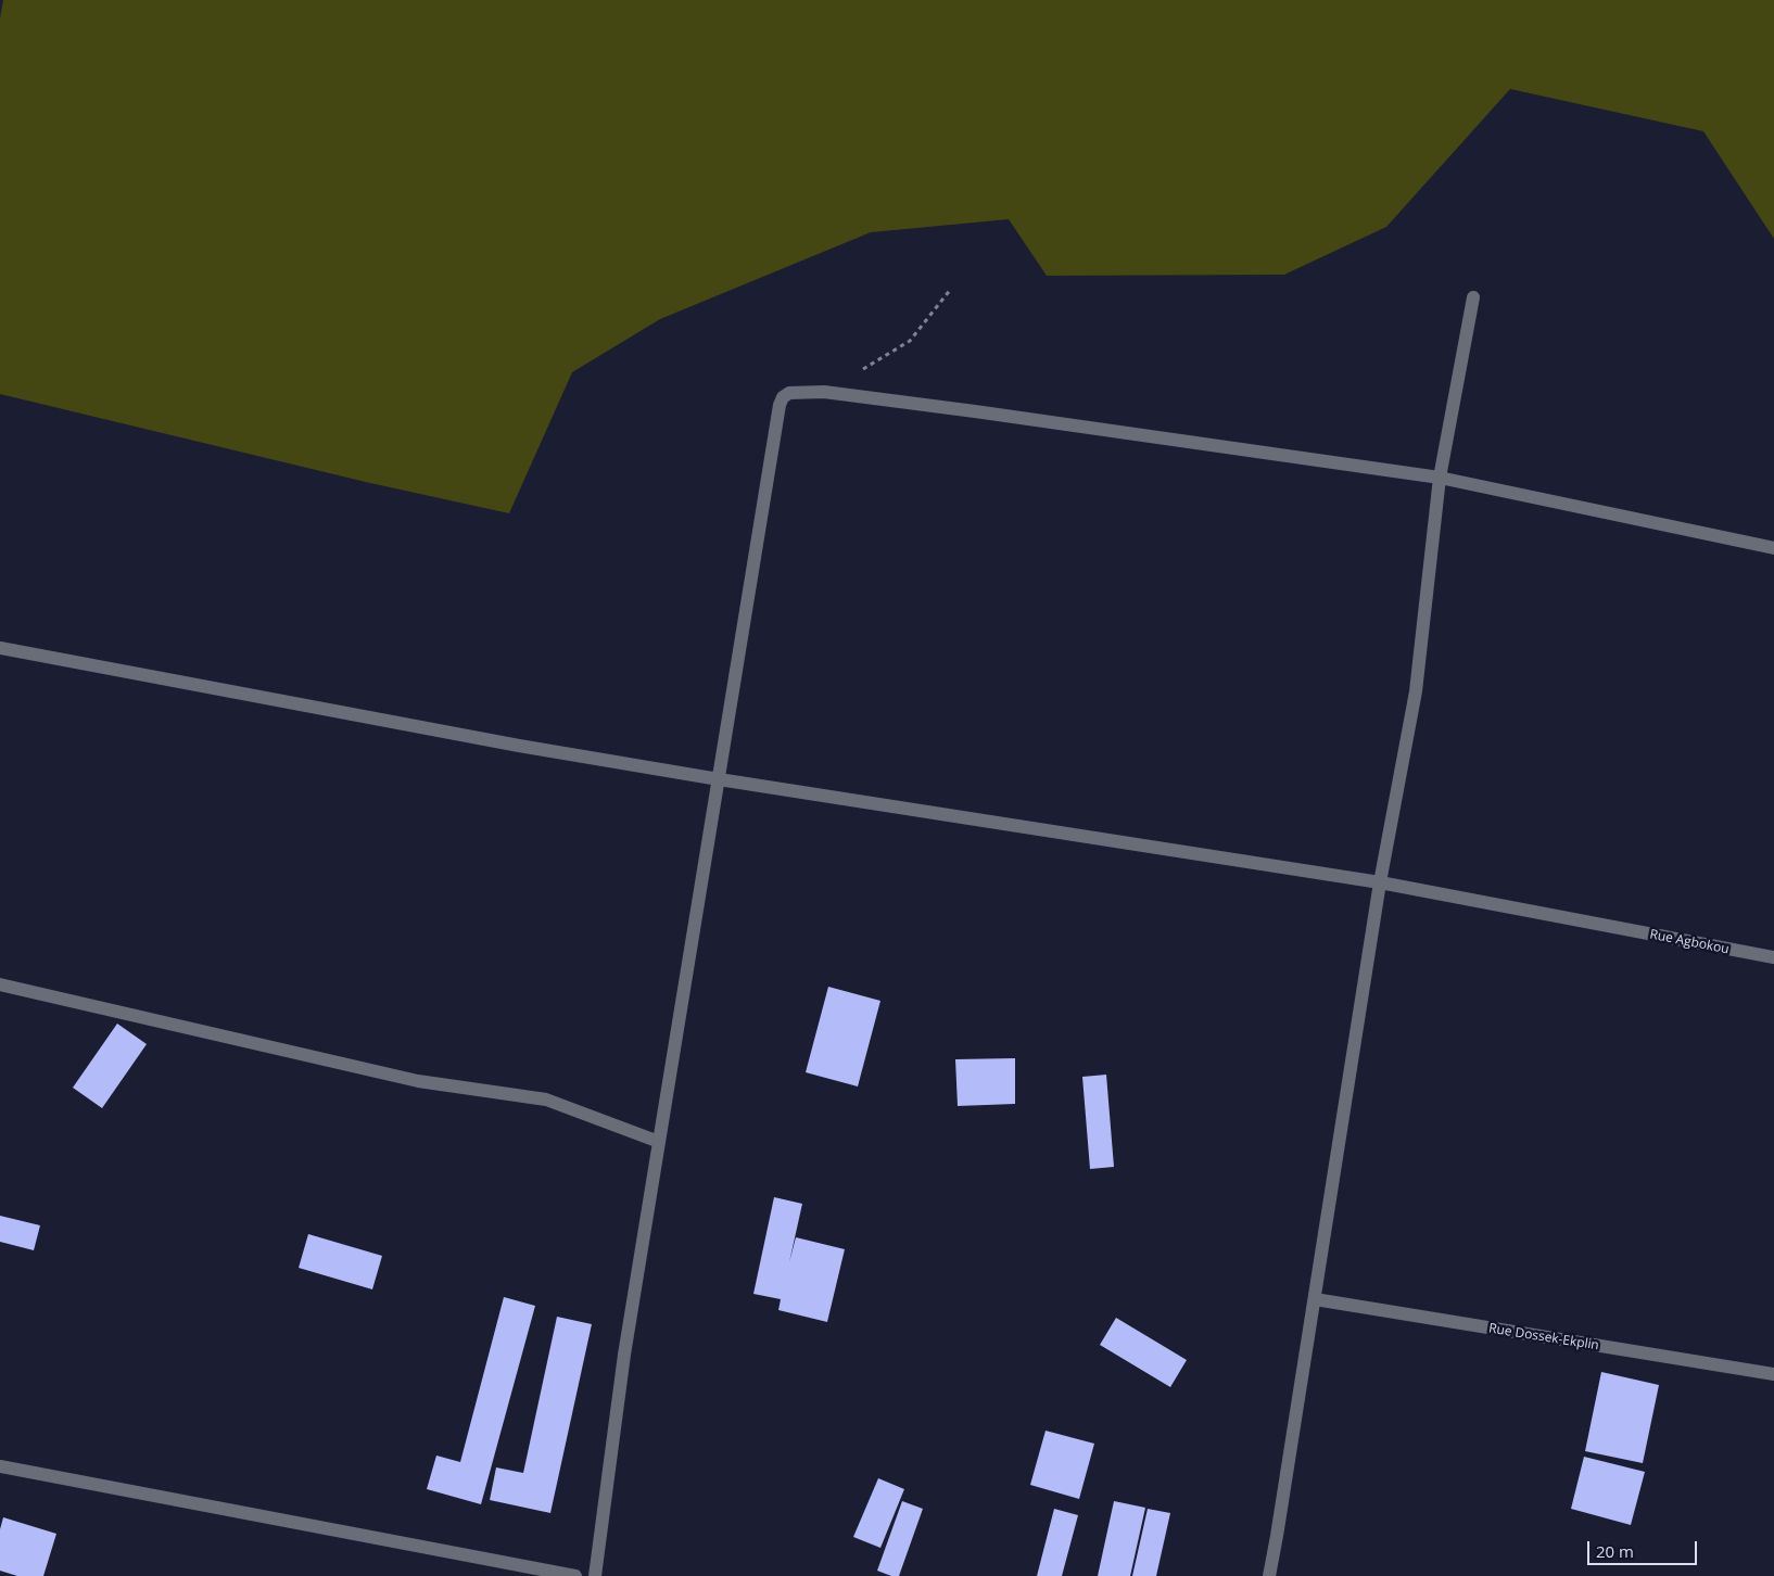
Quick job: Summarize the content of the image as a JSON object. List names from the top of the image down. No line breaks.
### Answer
{"streets":{"street":["Rue Agbokou","Rue Dossek-Ekplin"]},"scale_bar":"20 m"}
